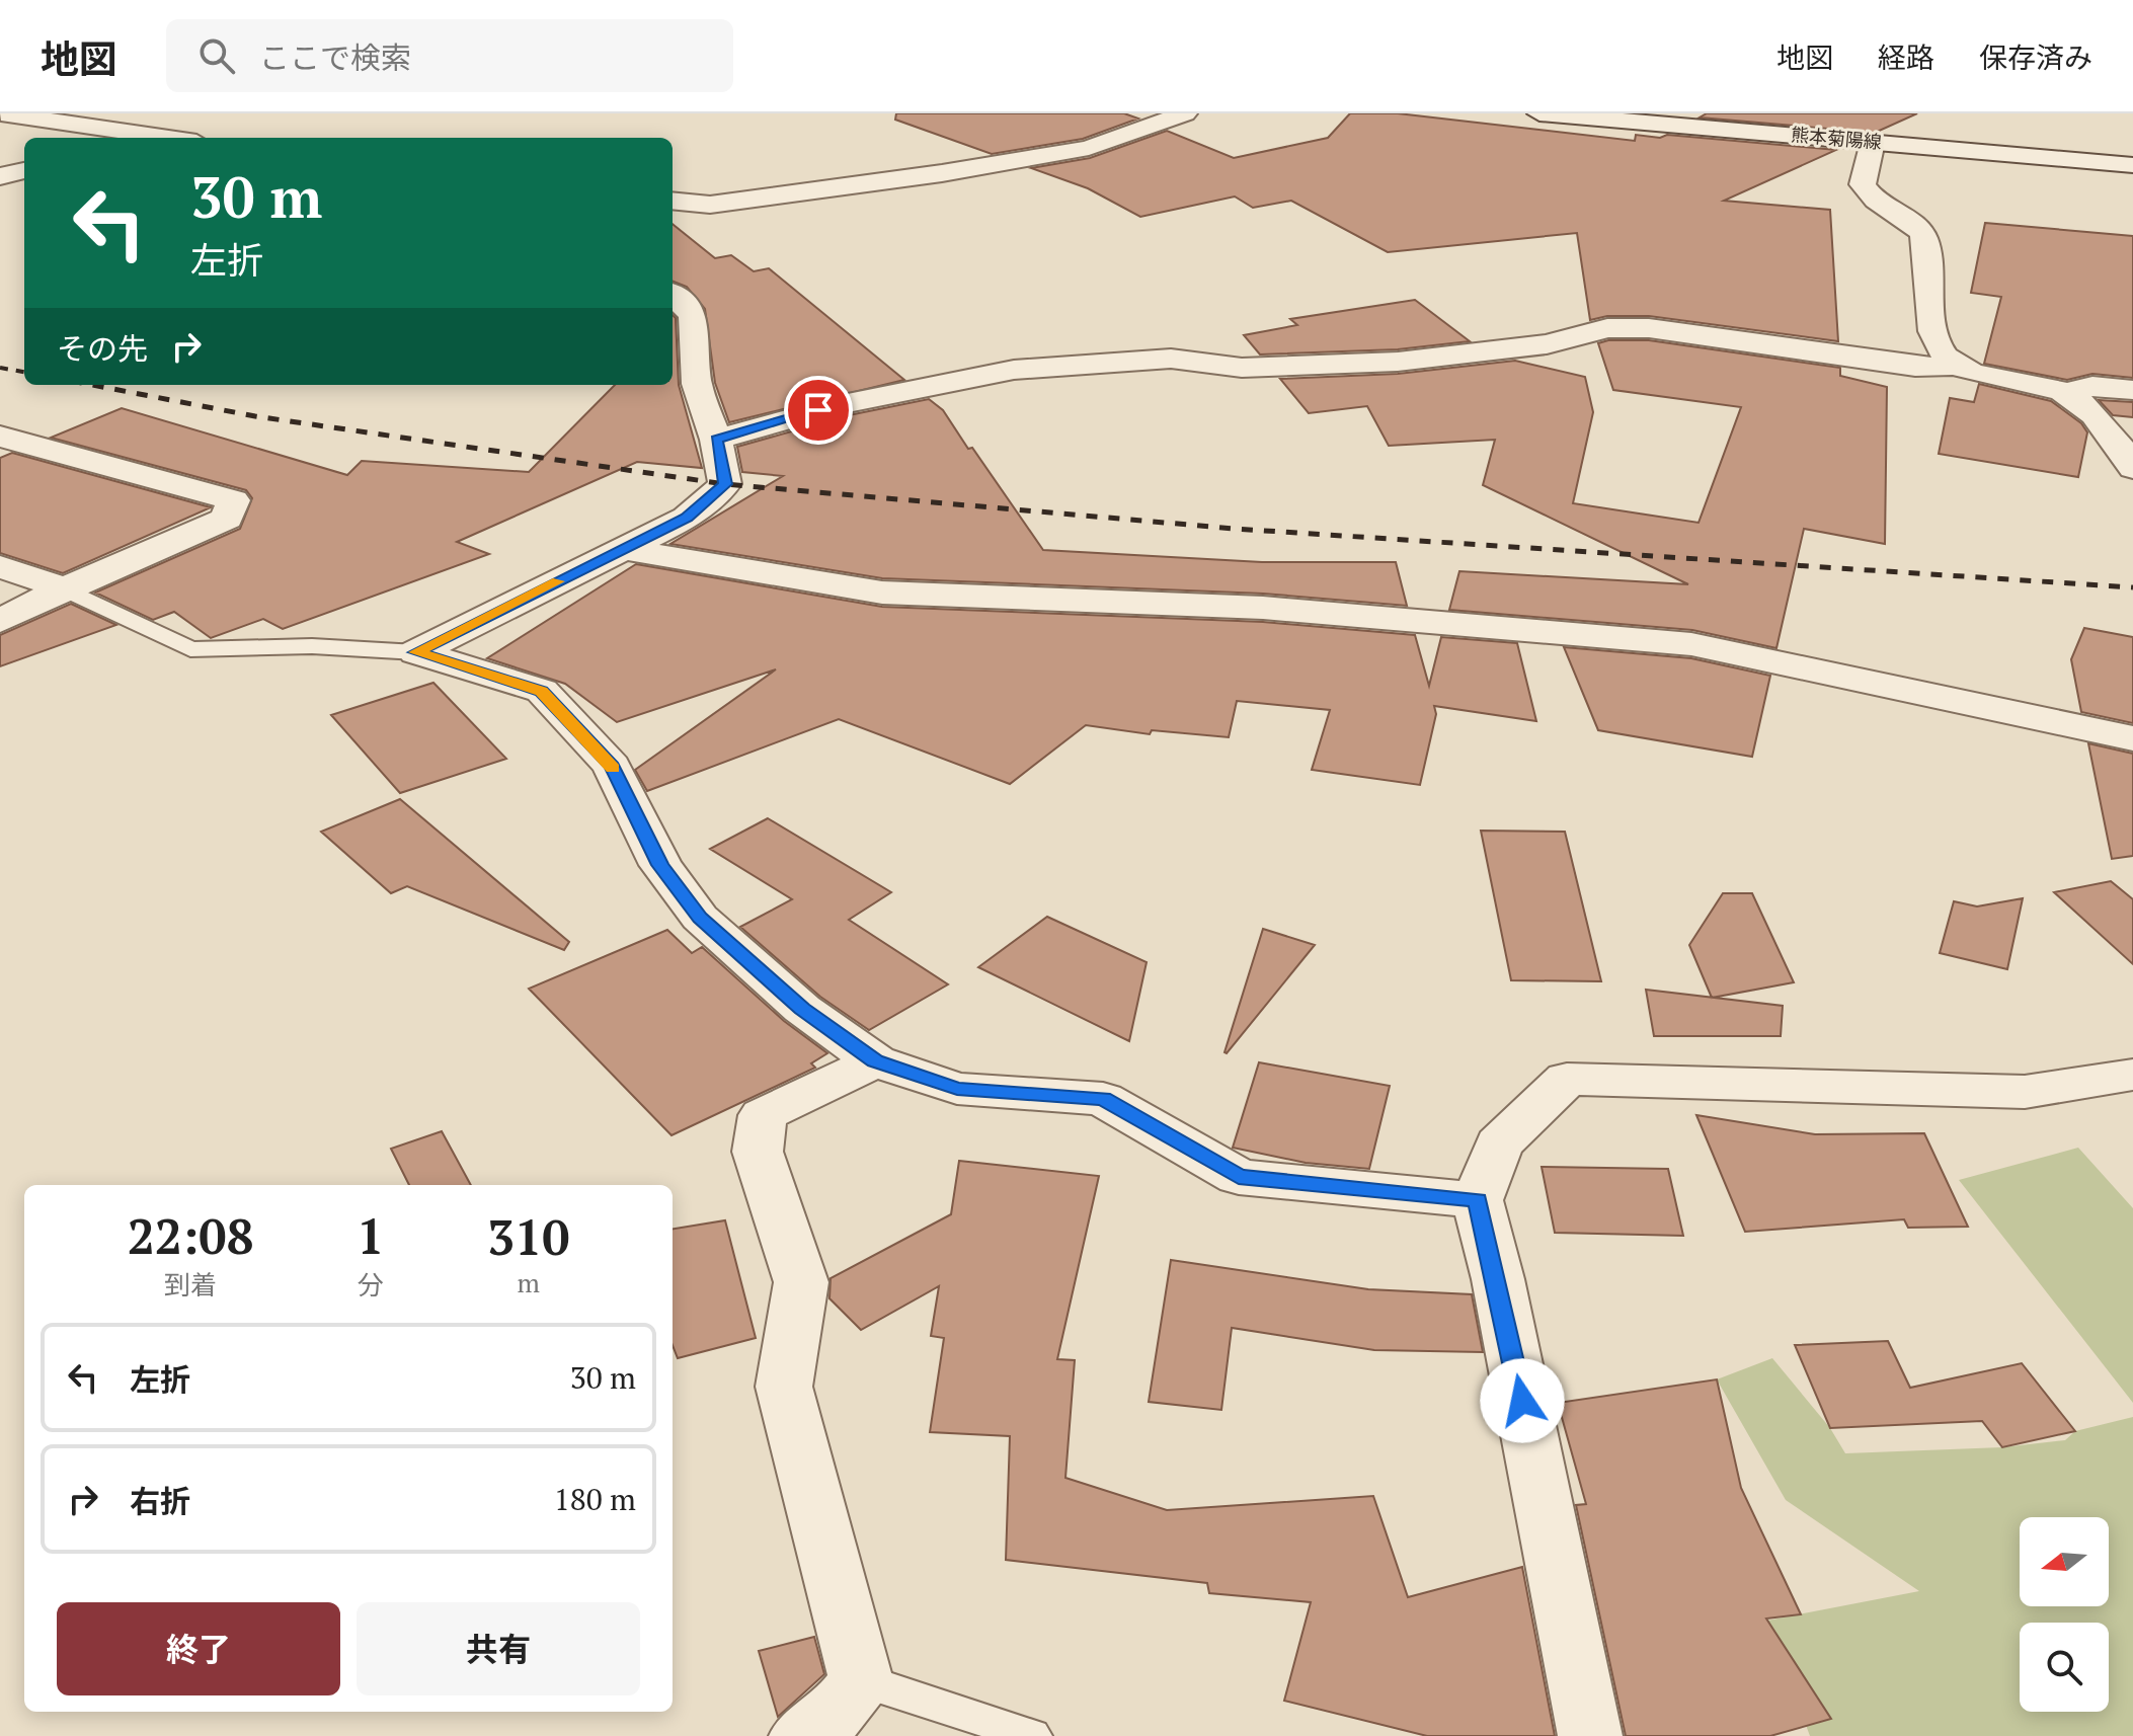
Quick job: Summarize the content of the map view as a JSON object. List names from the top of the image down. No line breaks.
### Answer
{"streets":{"street":["熊本菊陽線"]},"north":"left","page":{"header":"地図","search":"ここで検索","nav":["地図","経路","保存済み"],"turn":["30 m","左折"],"then":"その先","eta":["22:08","到着","1","分","310","m"],"list":[{"name":"左折","value":"30 m"},{"name":"右折","value":"180 m"}],"buttons":["終了","共有"]}}
